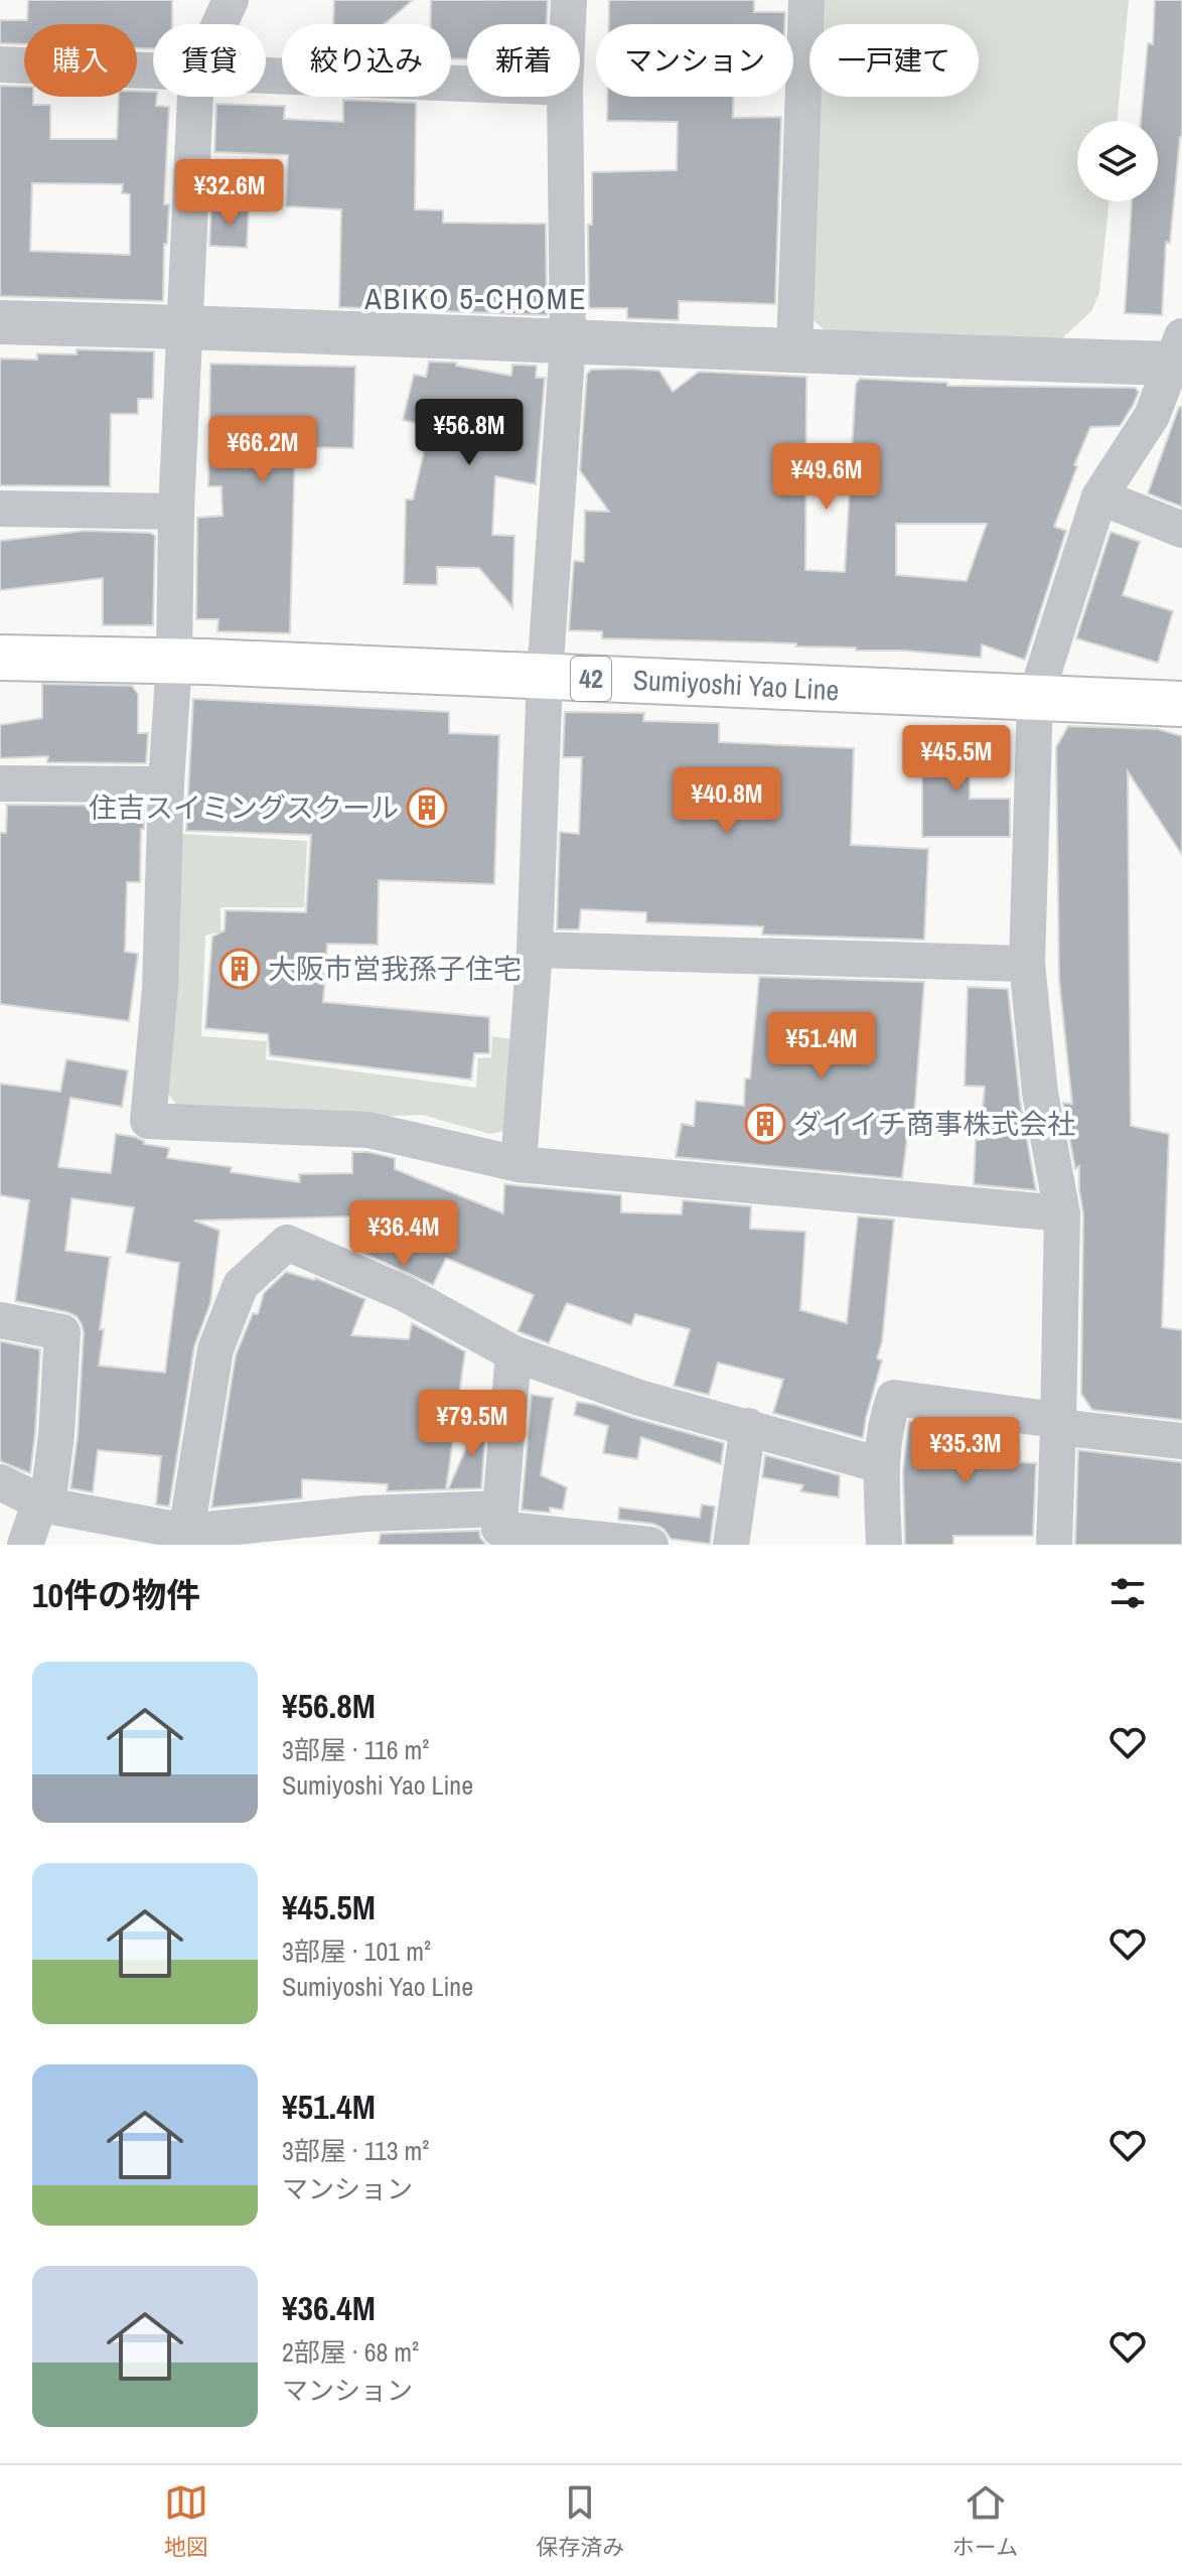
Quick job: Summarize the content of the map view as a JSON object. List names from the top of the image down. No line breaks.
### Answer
{"streets":{"main road":["42","Sumiyoshi Yao Line"]},"districts":["ABIKO 5-CHOME"],"places":{"building":["住吉スイミングスクール","大阪市営我孫子住宅","ダイイチ商事株式会社"]},"page":{"chip":["購入","賃貸","絞り込み","新着","マンション","一戸建て"],"price":["¥32.6M","¥56.8M","¥66.2M","¥49.6M","¥45.5M","¥40.8M","¥51.4M","¥36.4M","¥79.5M","¥35.3M"],"heading":"10件の物件","list":[{"name":"¥56.8M","note":"3部屋 · 116 m² · Sumiyoshi Yao Line"},{"name":"¥45.5M","note":"3部屋 · 101 m² · Sumiyoshi Yao Line"},{"name":"¥51.4M","note":"3部屋 · 113 m² · マンション"},{"name":"¥36.4M","note":"2部屋 · 68 m² · マンション"}],"tabs":["地図","保存済み","ホーム"]}}
